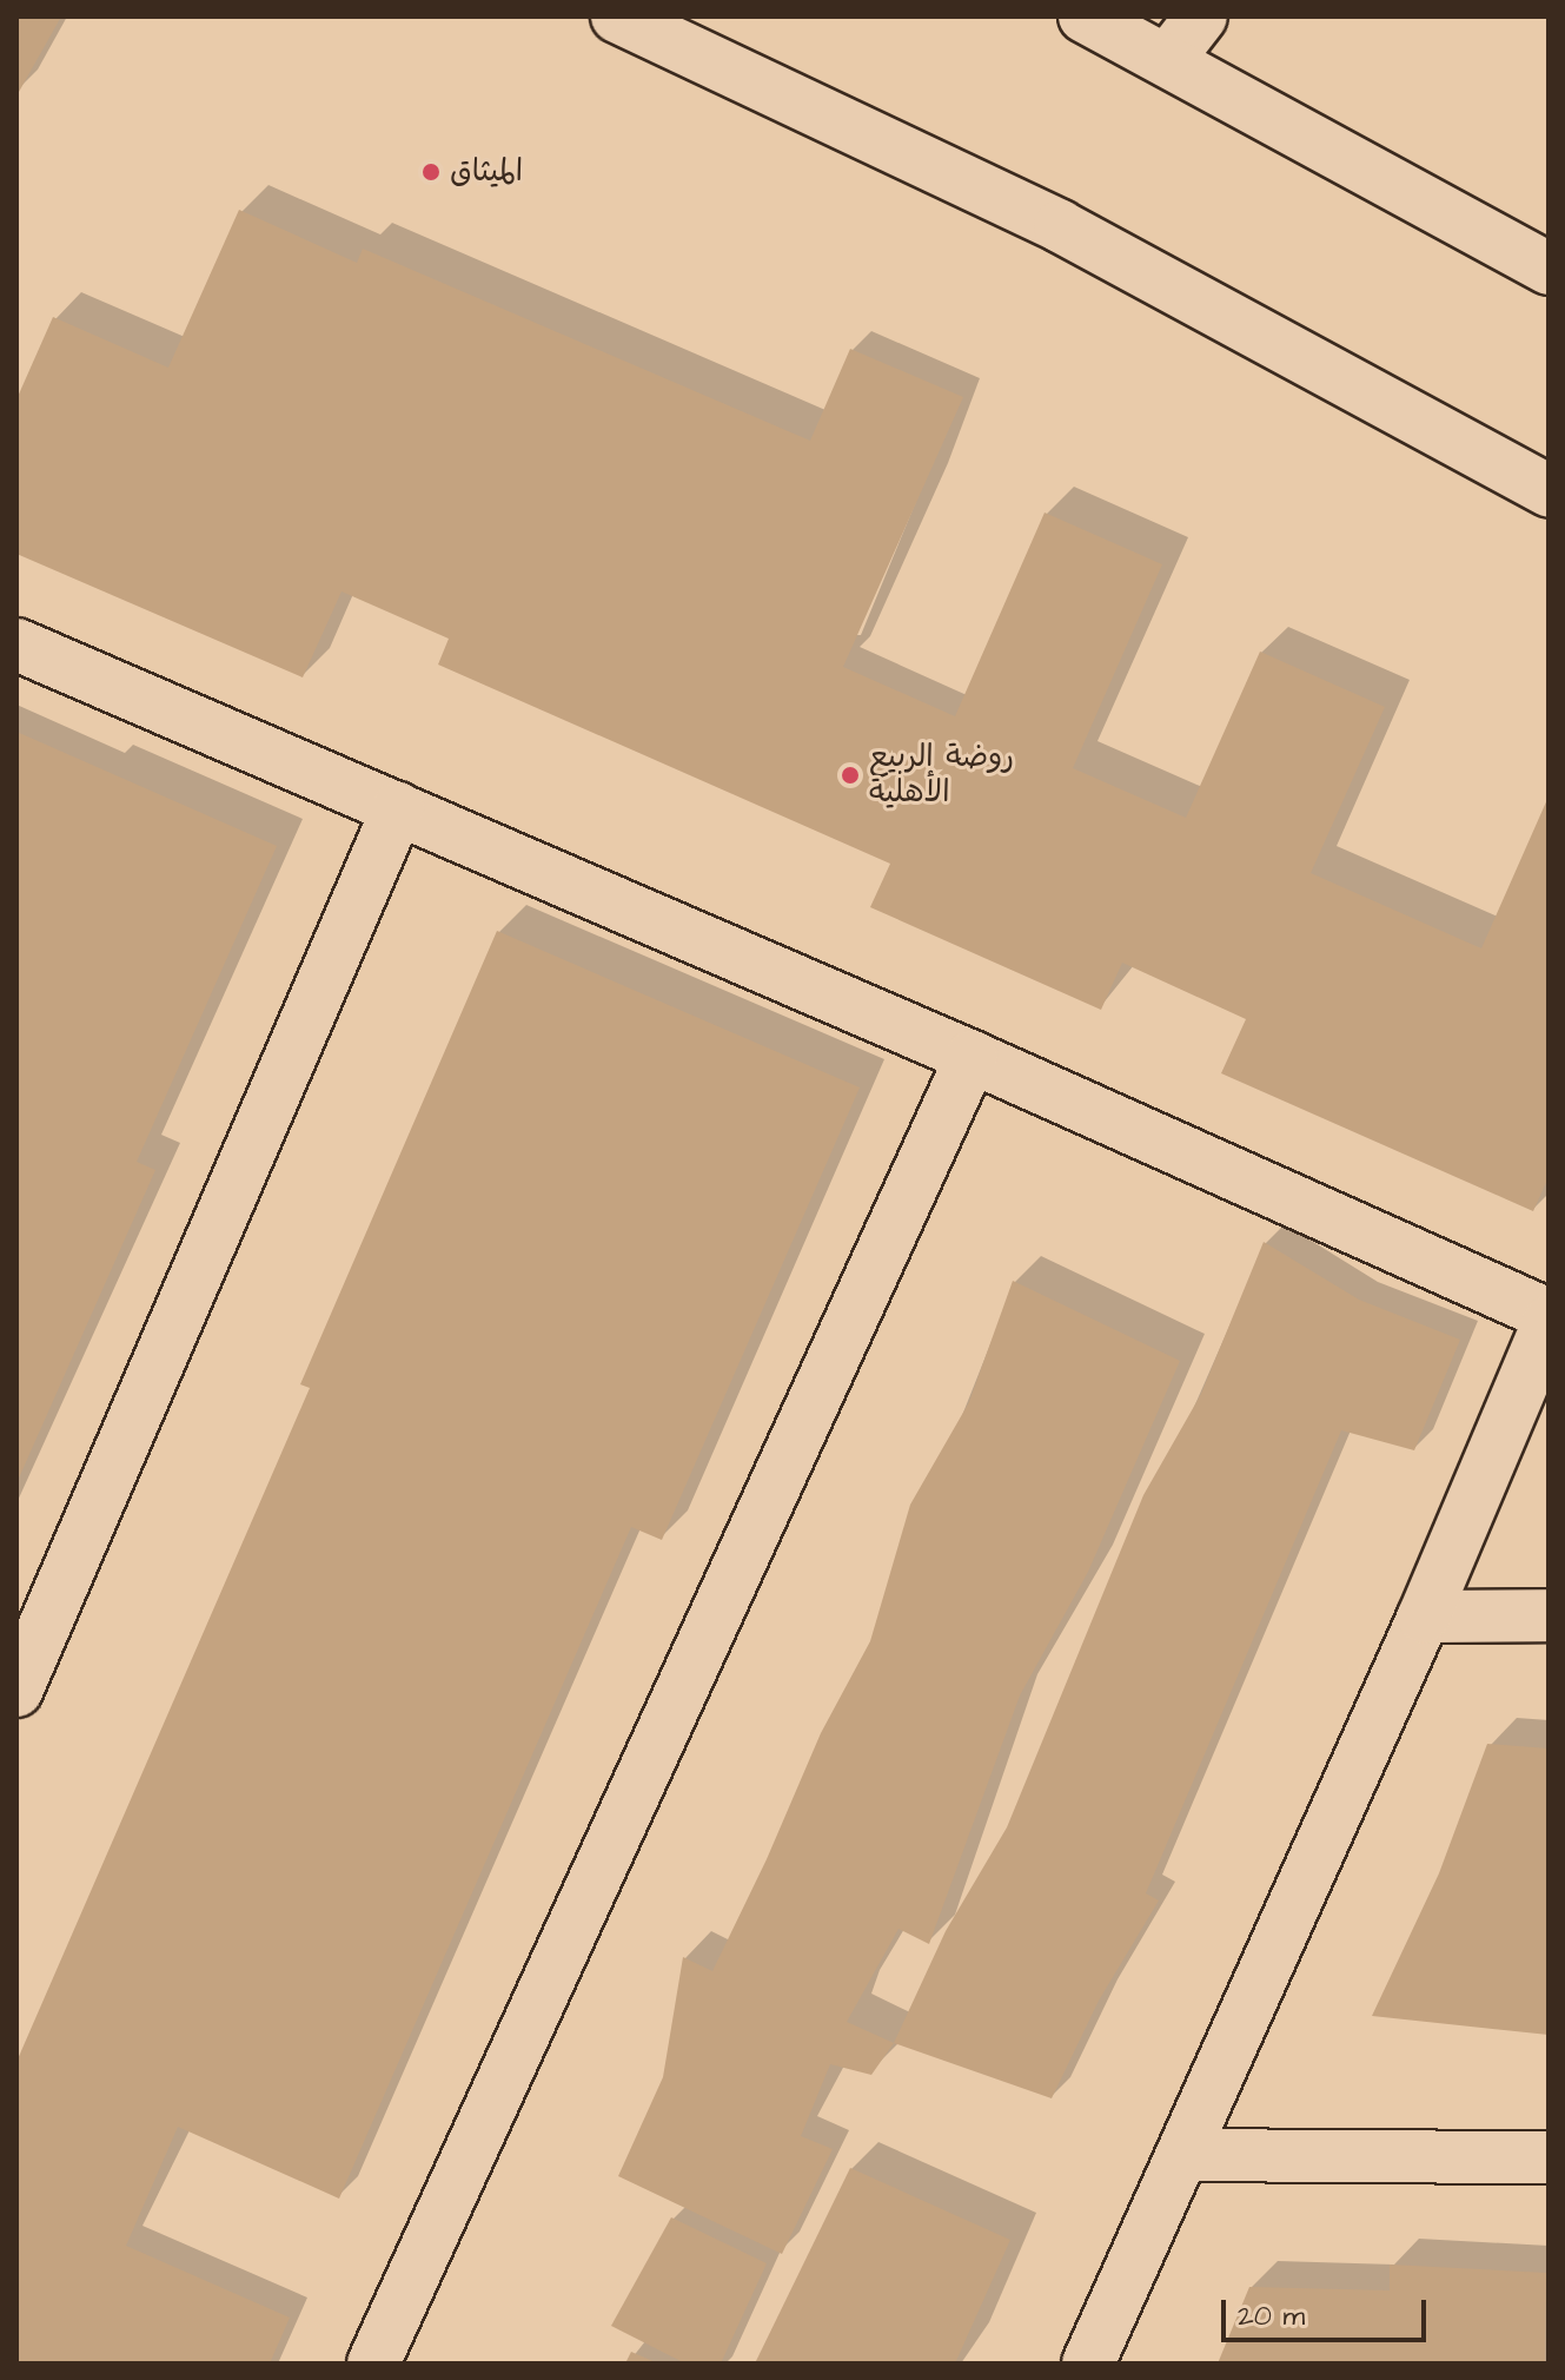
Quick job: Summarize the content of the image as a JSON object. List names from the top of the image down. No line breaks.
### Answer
{"places":["الميثاق","روضة الربيع الأهلية"],"scale_bar":"20 m"}
